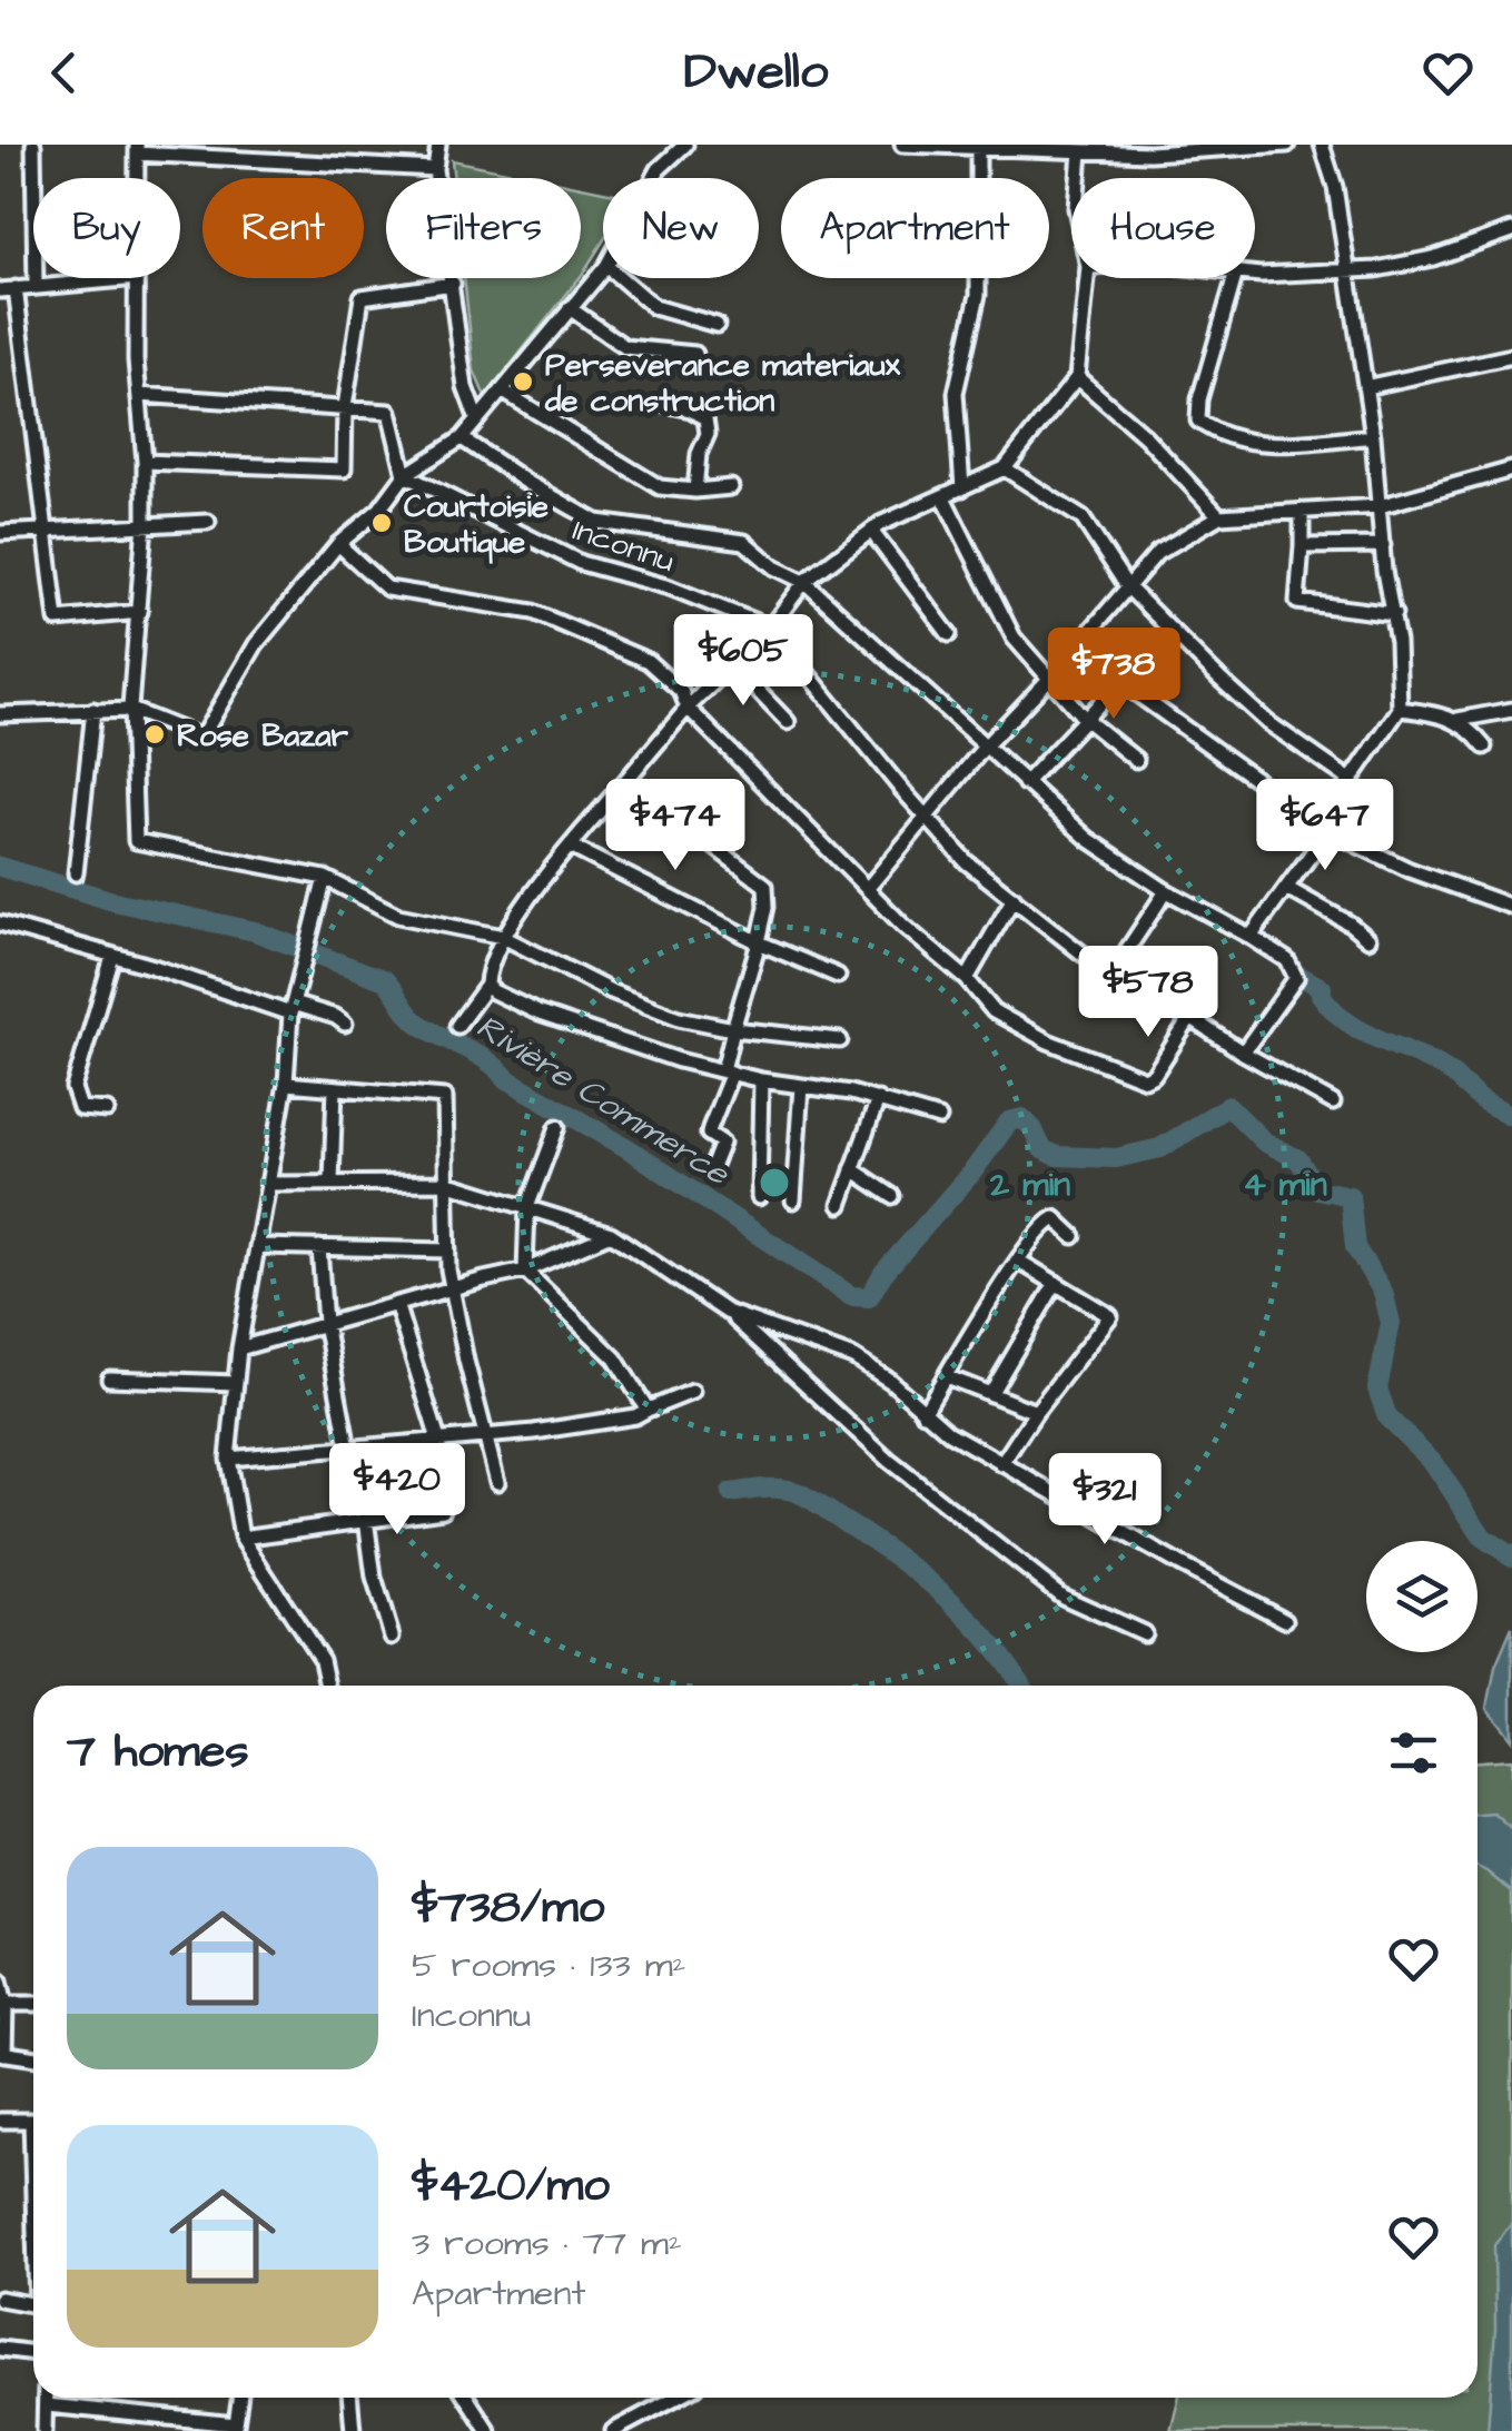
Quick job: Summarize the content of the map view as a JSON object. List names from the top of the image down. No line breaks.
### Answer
{"streets":{"street":["Inconnu"]},"water":["Rivière Commerce"],"places":["Perseverance materiaux de construction","Courtoisie Boutique","Rose Bazar"],"page":{"header":"Dwello","chip":["Buy","Rent","Filters","New","Apartment","House"],"price":["$605","$738","$474","$647","$578","$420","$321"],"heading":"7 homes","list":[{"name":"$738/mo","note":"5 rooms · 133 m² · Inconnu"},{"name":"$420/mo","note":"3 rooms · 77 m² · Apartment"}]},"rings":["2 min","4 min"]}
